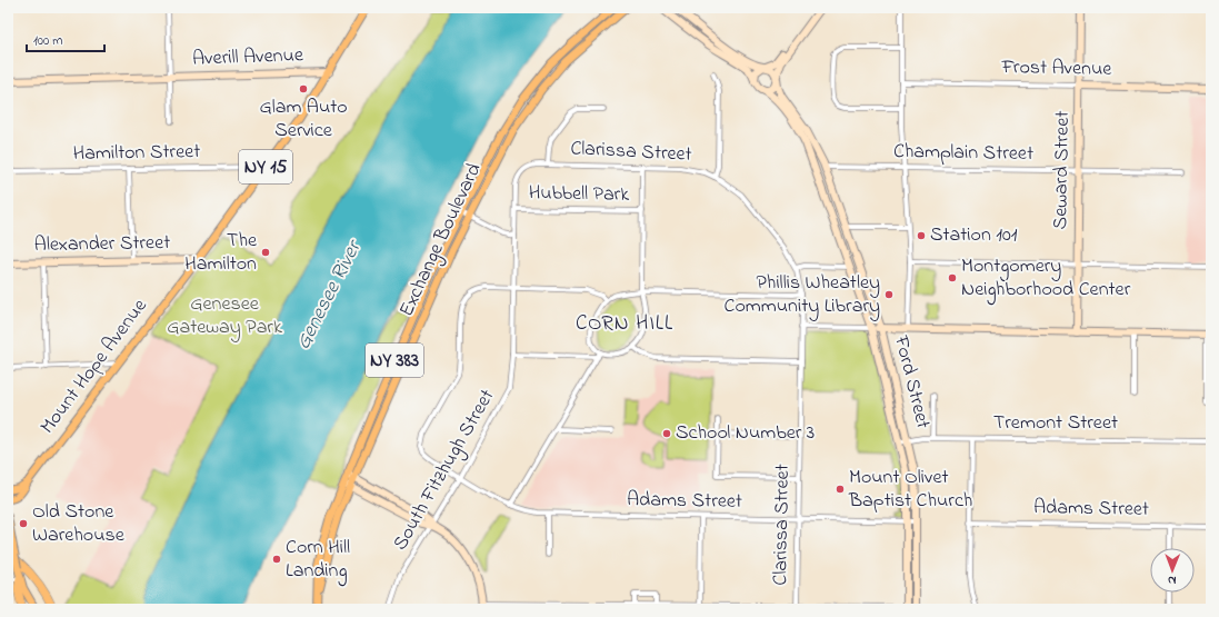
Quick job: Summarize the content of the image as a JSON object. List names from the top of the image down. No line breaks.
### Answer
{"streets":{"main road":["Averill Avenue","Frost Avenue","NY 15","Seward Street","Exchange Boulevard","Alexander Street","NY 383","Mount Hope Avenue","Ford Street"],"street":["Clarissa Street","Hamilton Street","Champlain Street","Hubbell Park","Tremont Street","South Fitzhugh Street","Adams Street"]},"crossings":[["Averill Avenue","Mount Hope Avenue"],["Frost Avenue","Seward Street"],["Clarissa Street","Hubbell Park"],["Clarissa Street","South Fitzhugh Street"],["Clarissa Street","Adams Street"],["Hamilton Street","Mount Hope Avenue"],["Champlain Street","Seward Street"],["Champlain Street","Ford Street"],["Hubbell Park","South Fitzhugh Street"],["Alexander Street","Mount Hope Avenue"],["Ford Street","Tremont Street"],["Ford Street","Adams Street"],["South Fitzhugh Street","Adams Street"]],"districts":["CORN HILL"],"water":["Genesee River"],"parks":["Genesee Gateway Park"],"places":["Glam Auto Service","Station 101","The Hamilton","Montgomery Neighborhood Center","Phillis Wheatley Community Library","School Number 3","Mount Olivet Baptist Church","Old Stone Warehouse","Corn Hill Landing"],"scale_bar":"100 m","north":"bottom"}
